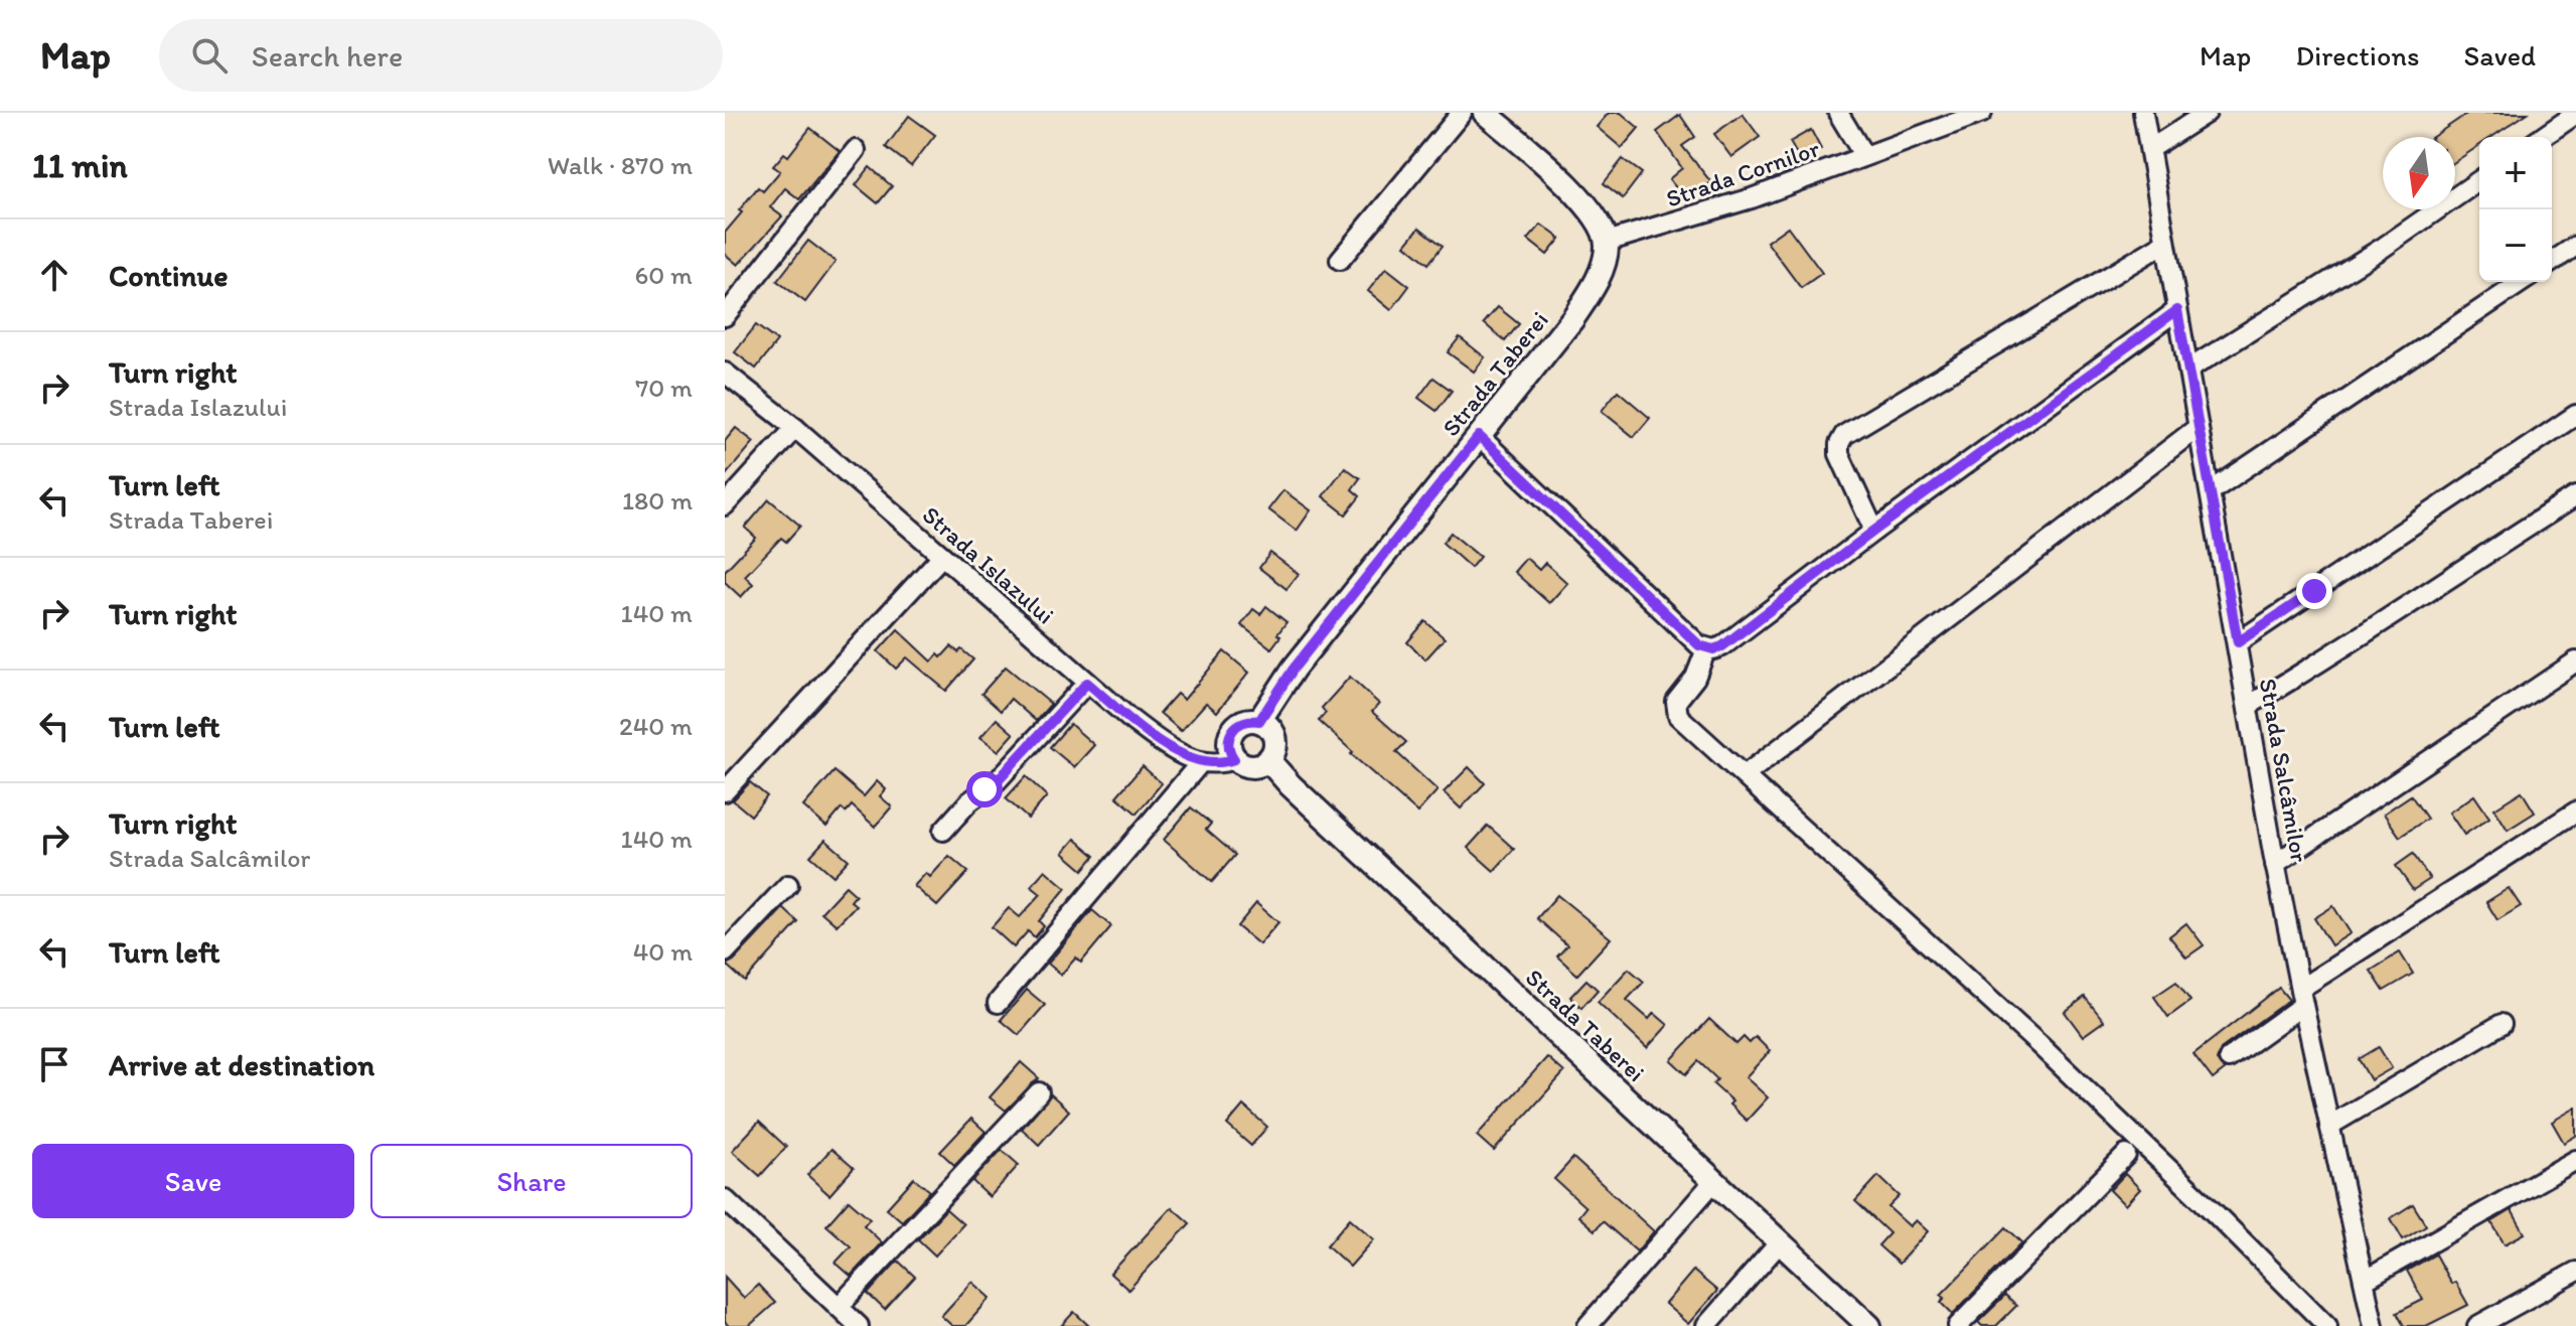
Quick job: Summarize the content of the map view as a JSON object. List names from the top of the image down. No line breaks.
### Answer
{"streets":{"street":["Strada Cornilor","Strada Taberei","Strada Islazului","Strada Salcâmilor"]},"crossings":[["Strada Cornilor","Strada Taberei"]],"north":"bottom","page":{"header":"Map","search":"Search here","nav":["Map","Directions","Saved"],"heading":["11 min","Walk · 870 m"],"map_buttons":["+","−"],"list":[["Continue","60 m"],["Turn right","Strada Islazului","70 m"],["Turn left","Strada Taberei","180 m"],["Turn right","140 m"],["Turn left","240 m"],["Turn right","Strada Salcâmilor","140 m"],["Turn left","40 m"],"Arrive at destination"],"buttons":["Save","Share"]}}
